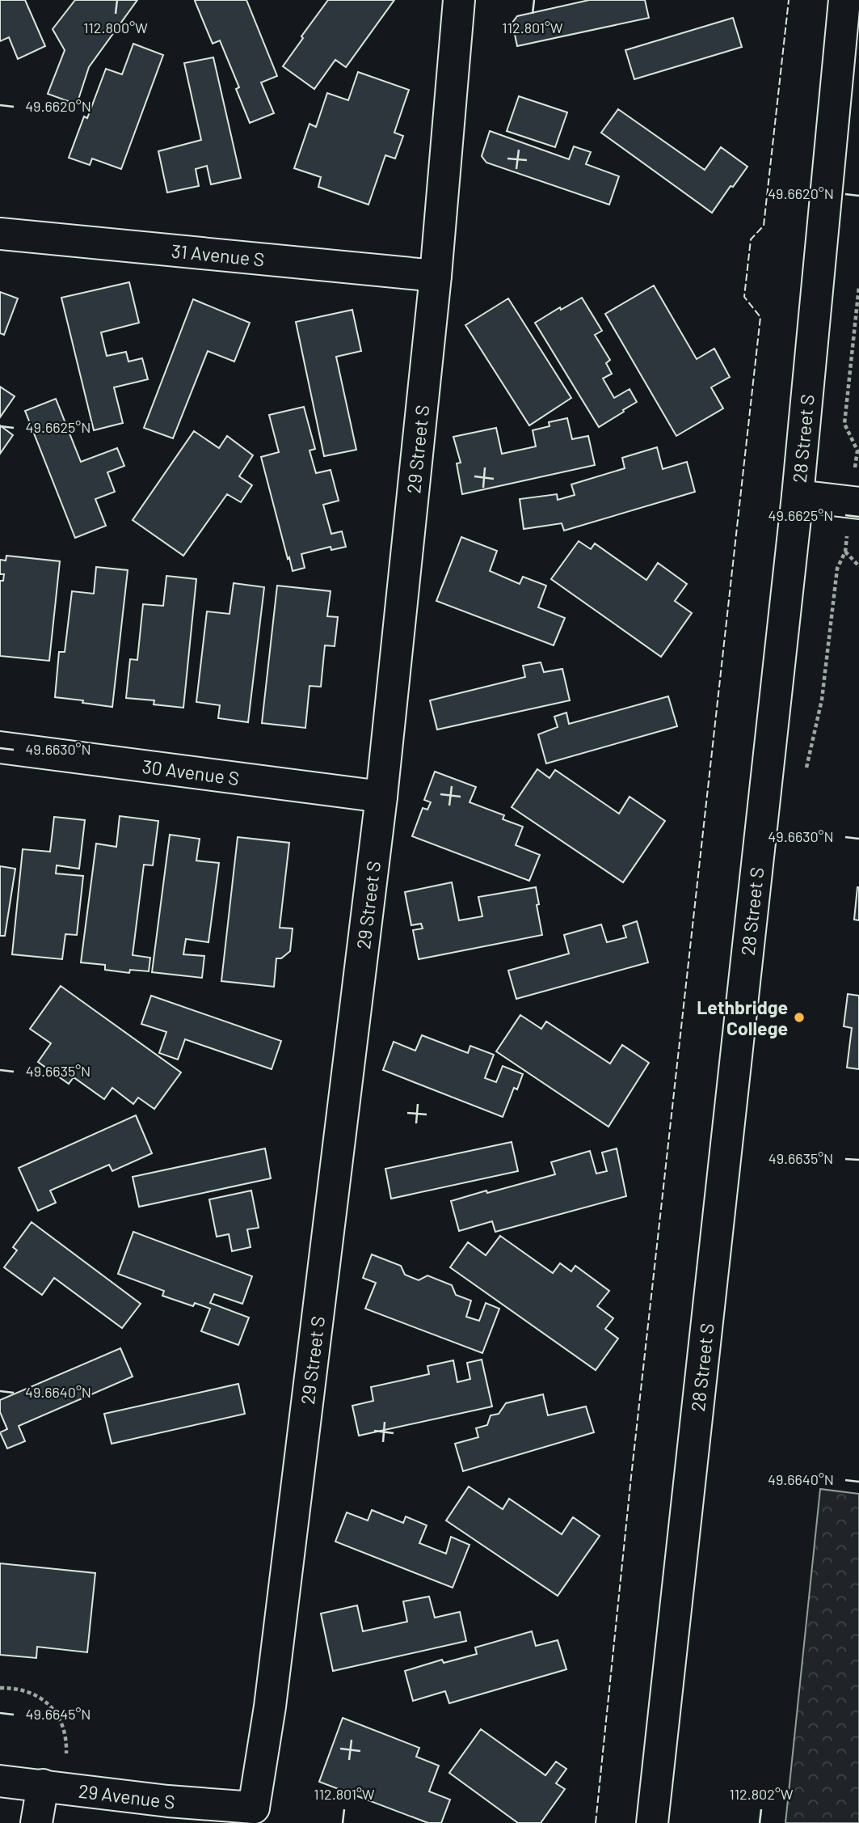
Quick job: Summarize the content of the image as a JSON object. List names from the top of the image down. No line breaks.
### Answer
{"streets":{"street":["31 Avenue S","28 Street S","29 Street S","30 Avenue S","29 Avenue S"]},"crossings":[["31 Avenue S","29 Street S"],["29 Street S","30 Avenue S"],["29 Street S","29 Avenue S"]],"places":["Lethbridge College"],"coordinates":["112.800°W","112.801°W","49.6620°N","49.6625°N","49.6630°N","49.6635°N","49.6640°N","49.6645°N","112.802°W"]}
